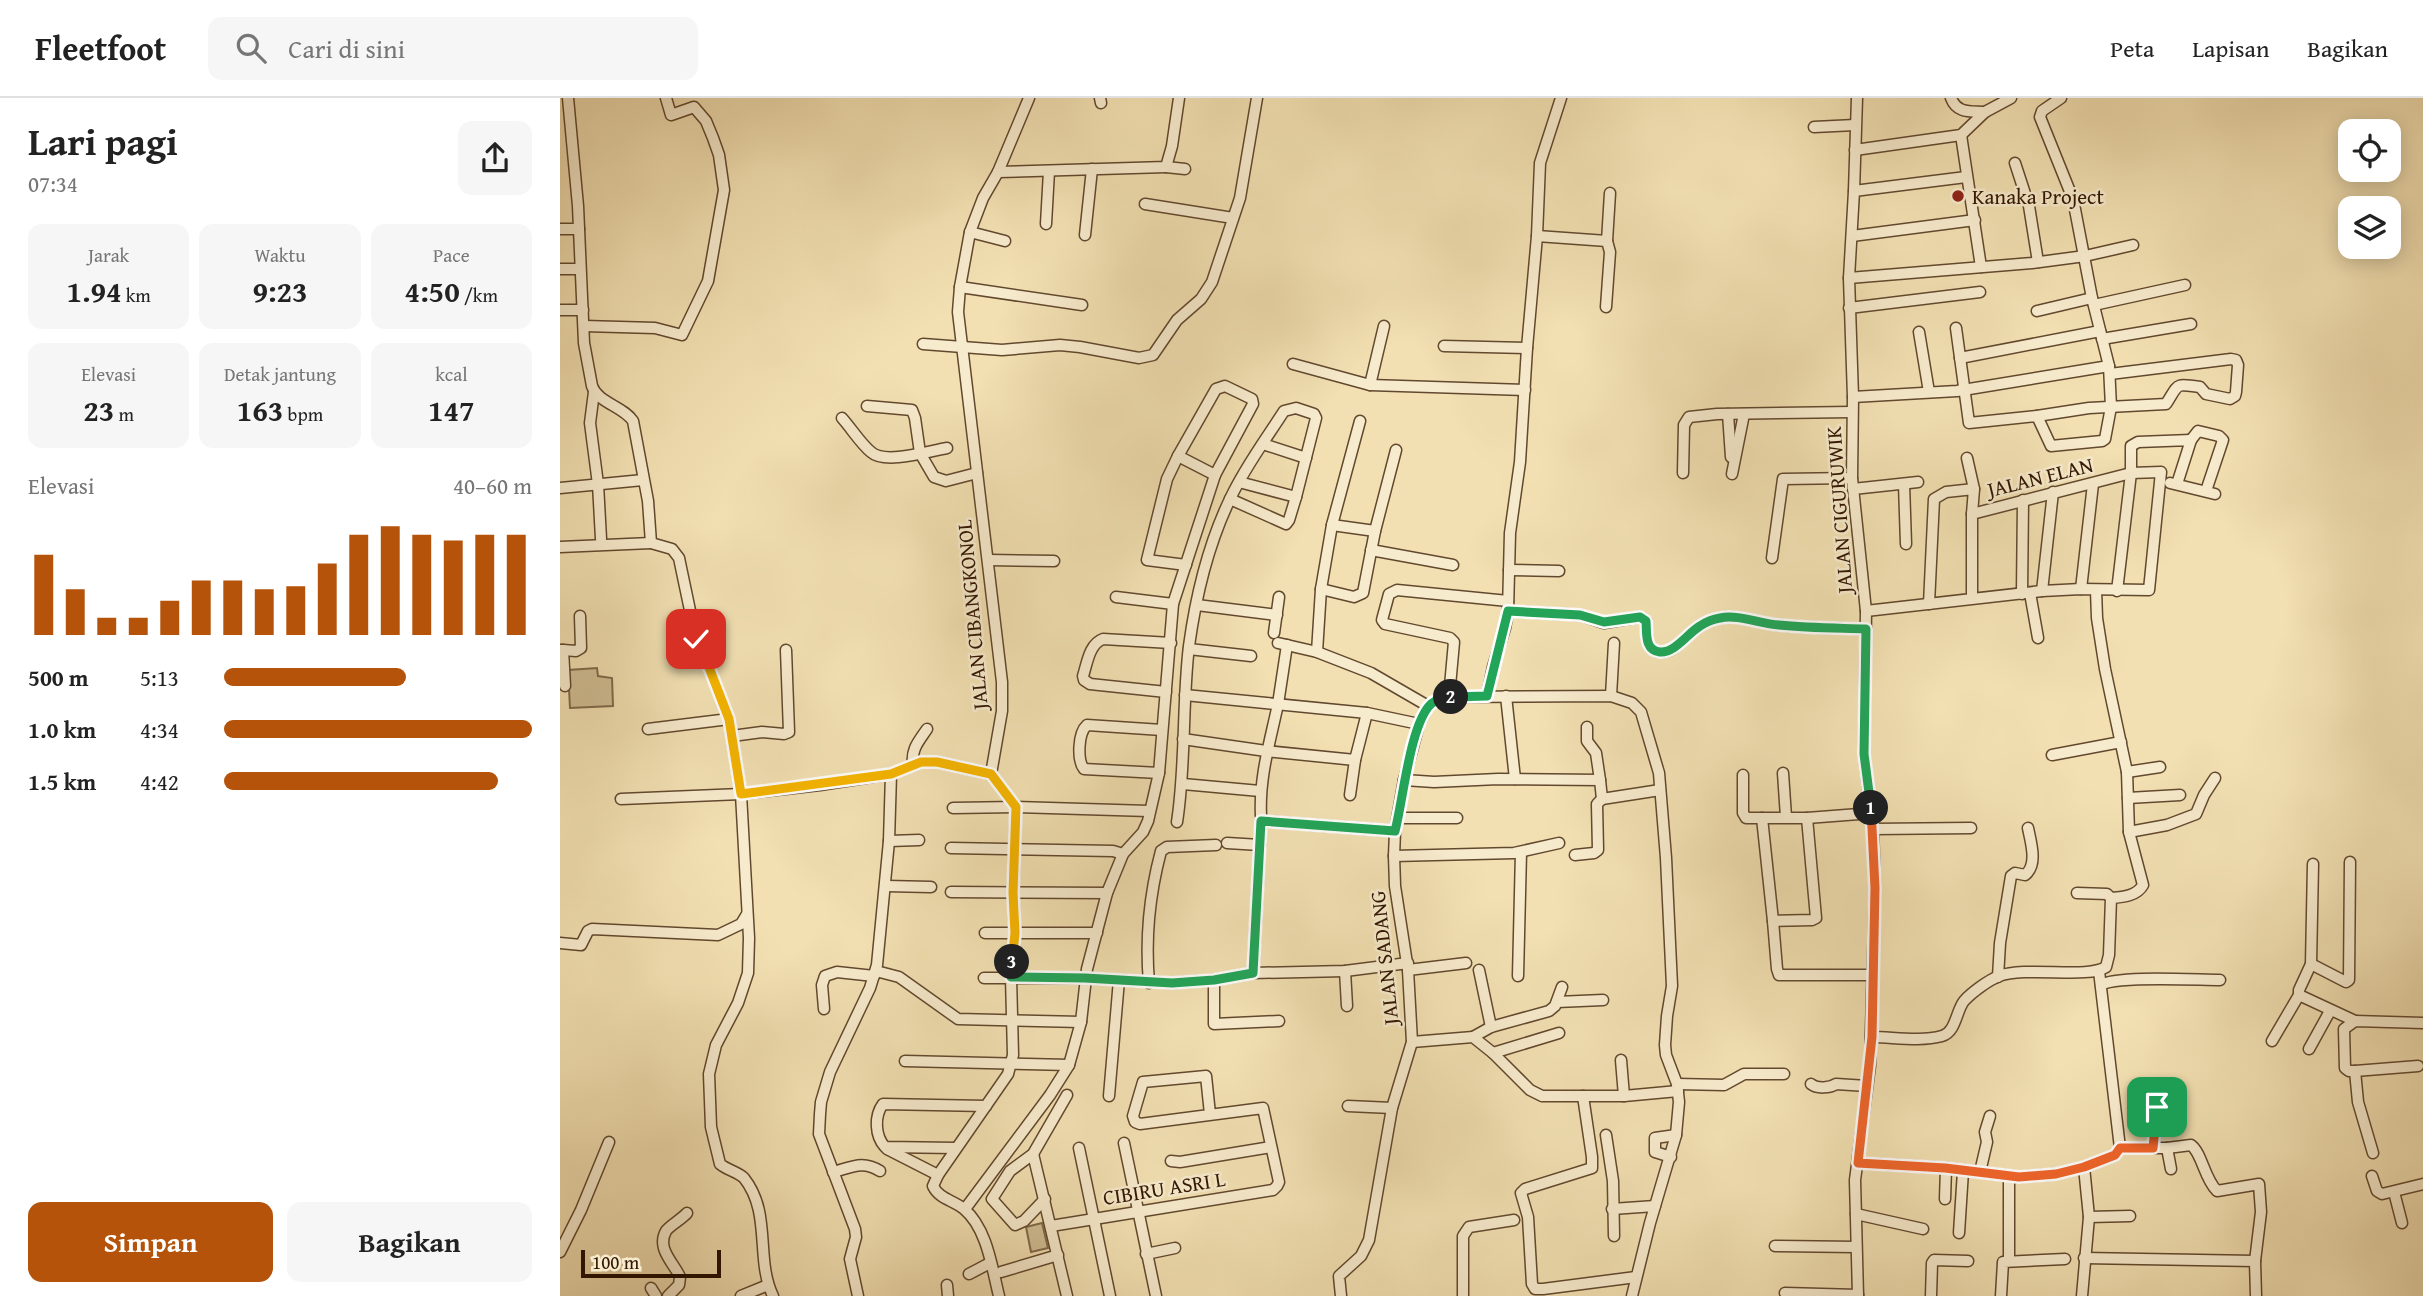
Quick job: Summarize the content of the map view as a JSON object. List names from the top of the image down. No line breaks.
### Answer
{"streets":{"street":["JALAN ELAN","JALAN CIGURUWIK","JALAN CIBANGKONOL","JALAN SADANG","CIBIRU ASRI L"]},"places":["Kanaka Project"],"scale_bar":"100 m","page":{"header":"Fleetfoot","search":"Cari di sini","nav":["Peta","Lapisan","Bagikan"],"heading":["Lari pagi","07:34"],"stats":[["Jarak","1.94 km"],["Waktu","9:23"],["Pace","4:50 /km"],["Elevasi","23 m"],["Detak jantung","163 bpm"],["kcal","147"]],"chart":["Elevasi","40–60 m"],"list":[{"name":"500 m","note":"5:13"},{"name":"1.0 km","note":"4:34"},{"name":"1.5 km","note":"4:42"}],"pins":["2","1","3"],"buttons":["Simpan","Bagikan"],"scale":"100 m"}}
